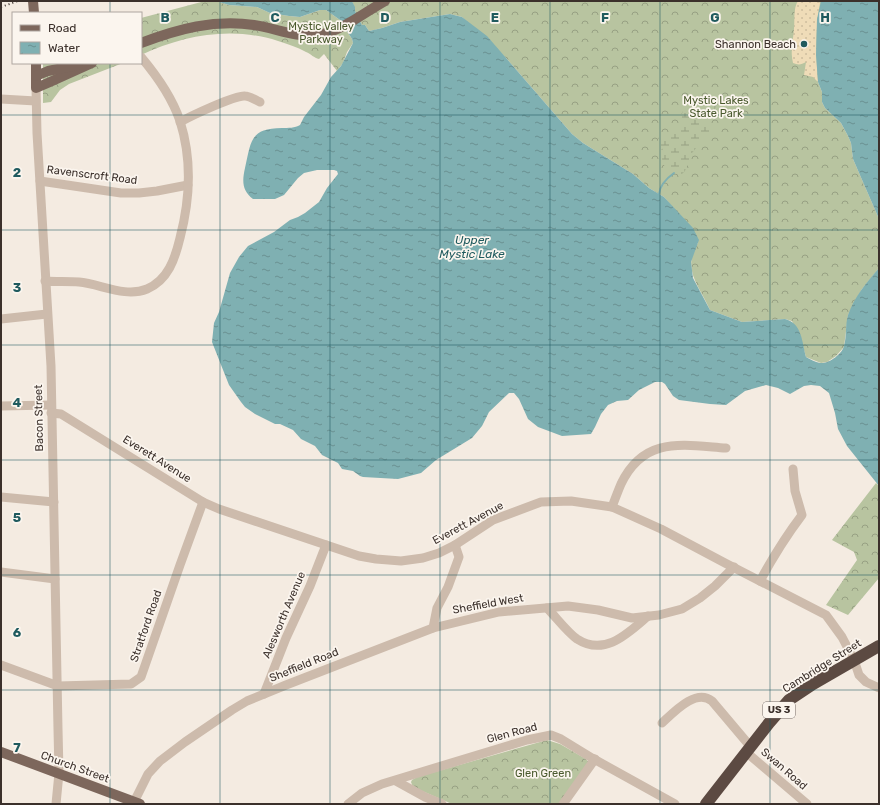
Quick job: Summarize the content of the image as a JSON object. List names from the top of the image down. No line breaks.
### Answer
{"streets":{"highway":["Cambridge Street","US 3"],"main road":["Bacon Street","Church Street"],"street":["Ravenscroft Road","Everett Avenue","Sheffield West","Alesworth Avenue","Stratford Road","Sheffield Road","Glen Road","Swan Road"]},"crossings":[["Ravenscroft Road","Bacon Street"],["Bacon Street","Everett Avenue"],["Bacon Street","Stratford Road"],["Bacon Street","Church Street"],["Everett Avenue","Sheffield West"],["Everett Avenue","Alesworth Avenue"],["Everett Avenue","Stratford Road"],["Everett Avenue","Cambridge Street"],["Sheffield West","Sheffield Road"],["Alesworth Avenue","Sheffield Road"],["Sheffield Road","Church Street"],["Cambridge Street","Swan Road"]],"water":["Upper Mystic Lake"],"parks":["Mystic Valley Parkway","Mystic Lakes State Park","Glen Green"],"places":["Shannon Beach"],"legend":["Road","Water"],"grid":{"columns":["B","C","D","E","F","G","H"],"rows":["2","3","4","5","6","7"]}}
